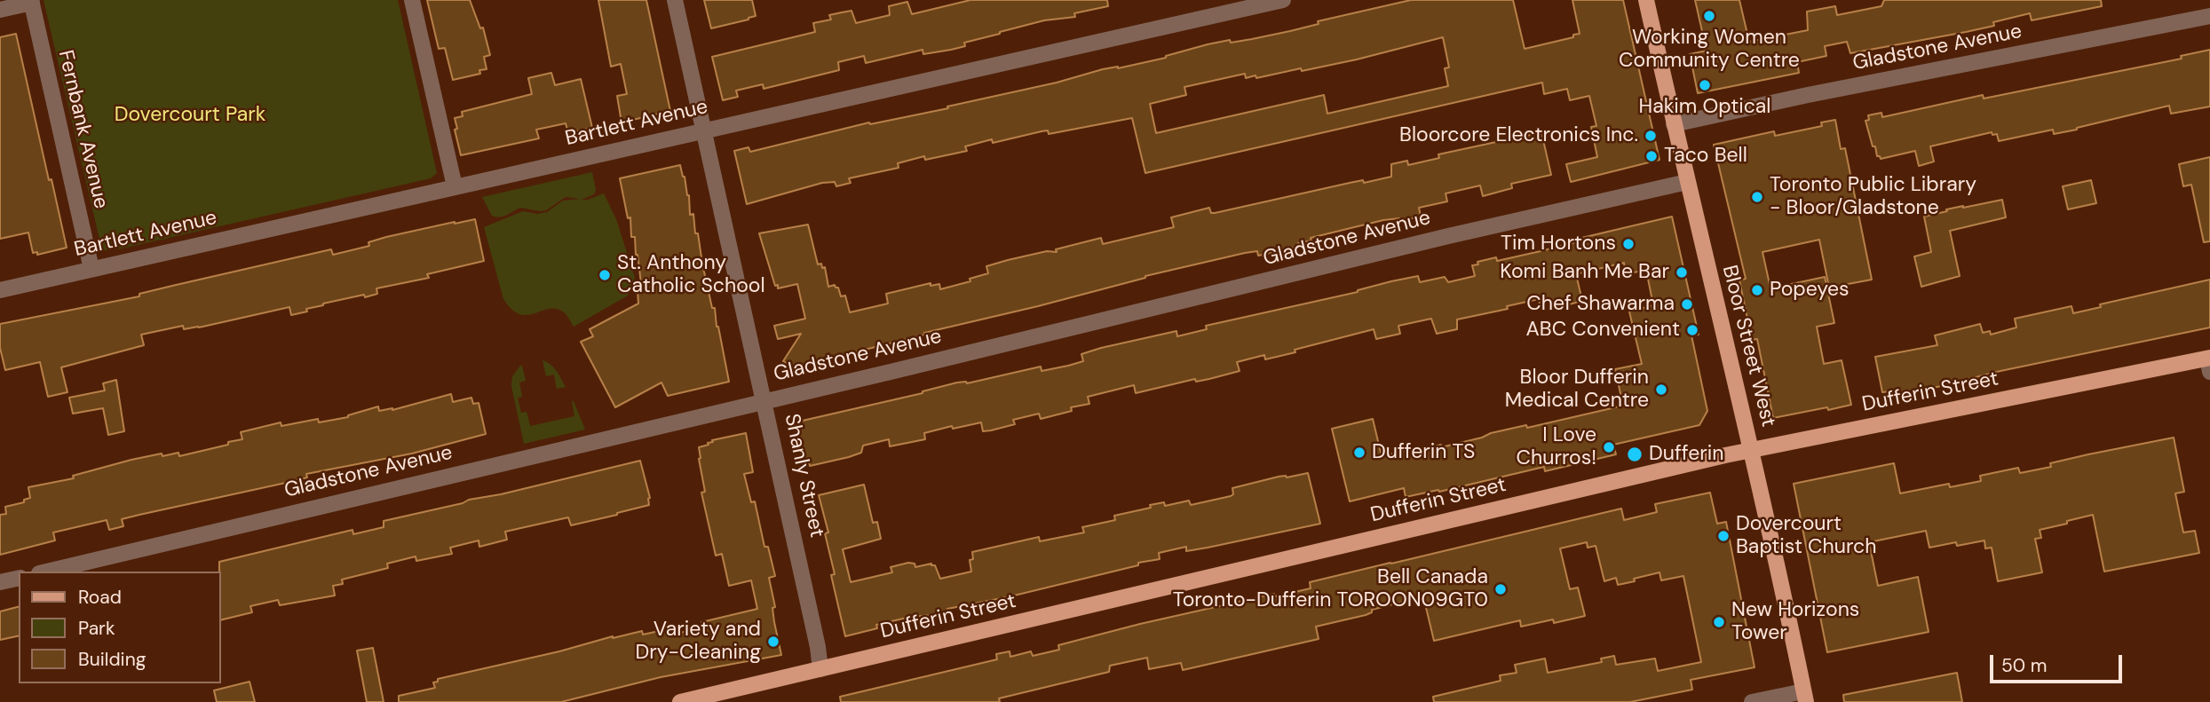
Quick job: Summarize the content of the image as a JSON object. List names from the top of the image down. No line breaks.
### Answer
{"streets":{"main road":["Bloor Street West","Dufferin Street"],"street":["Gladstone Avenue","Bartlett Avenue","Fernbank Avenue","Shanly Street"]},"crossings":[["Gladstone Avenue","Bloor Street West"],["Gladstone Avenue","Shanly Street"],["Bartlett Avenue","Fernbank Avenue"],["Bartlett Avenue","Shanly Street"],["Bloor Street West","Dufferin Street"],["Dufferin Street","Shanly Street"]],"parks":["Dovercourt Park"],"places":["Working Women Community Centre","Hakim Optical","Bloorcore Electronics Inc.","Taco Bell","Toronto Public Library - Bloor/Gladstone","Tim Hortons","Komi Banh Me Bar","St. Anthony Catholic School","Popeyes","Chef Shawarma","ABC Convenient","Bloor Dufferin Medical Centre","I Love Churros!","Dufferin TS","Dufferin","Dovercourt Baptist Church","Bell Canada Toronto-Dufferin TOROON09GT0","New Horizons Tower","Variety and Dry-Cleaning"],"legend":["Road","Park","Building"],"scale_bar":"50 m"}
